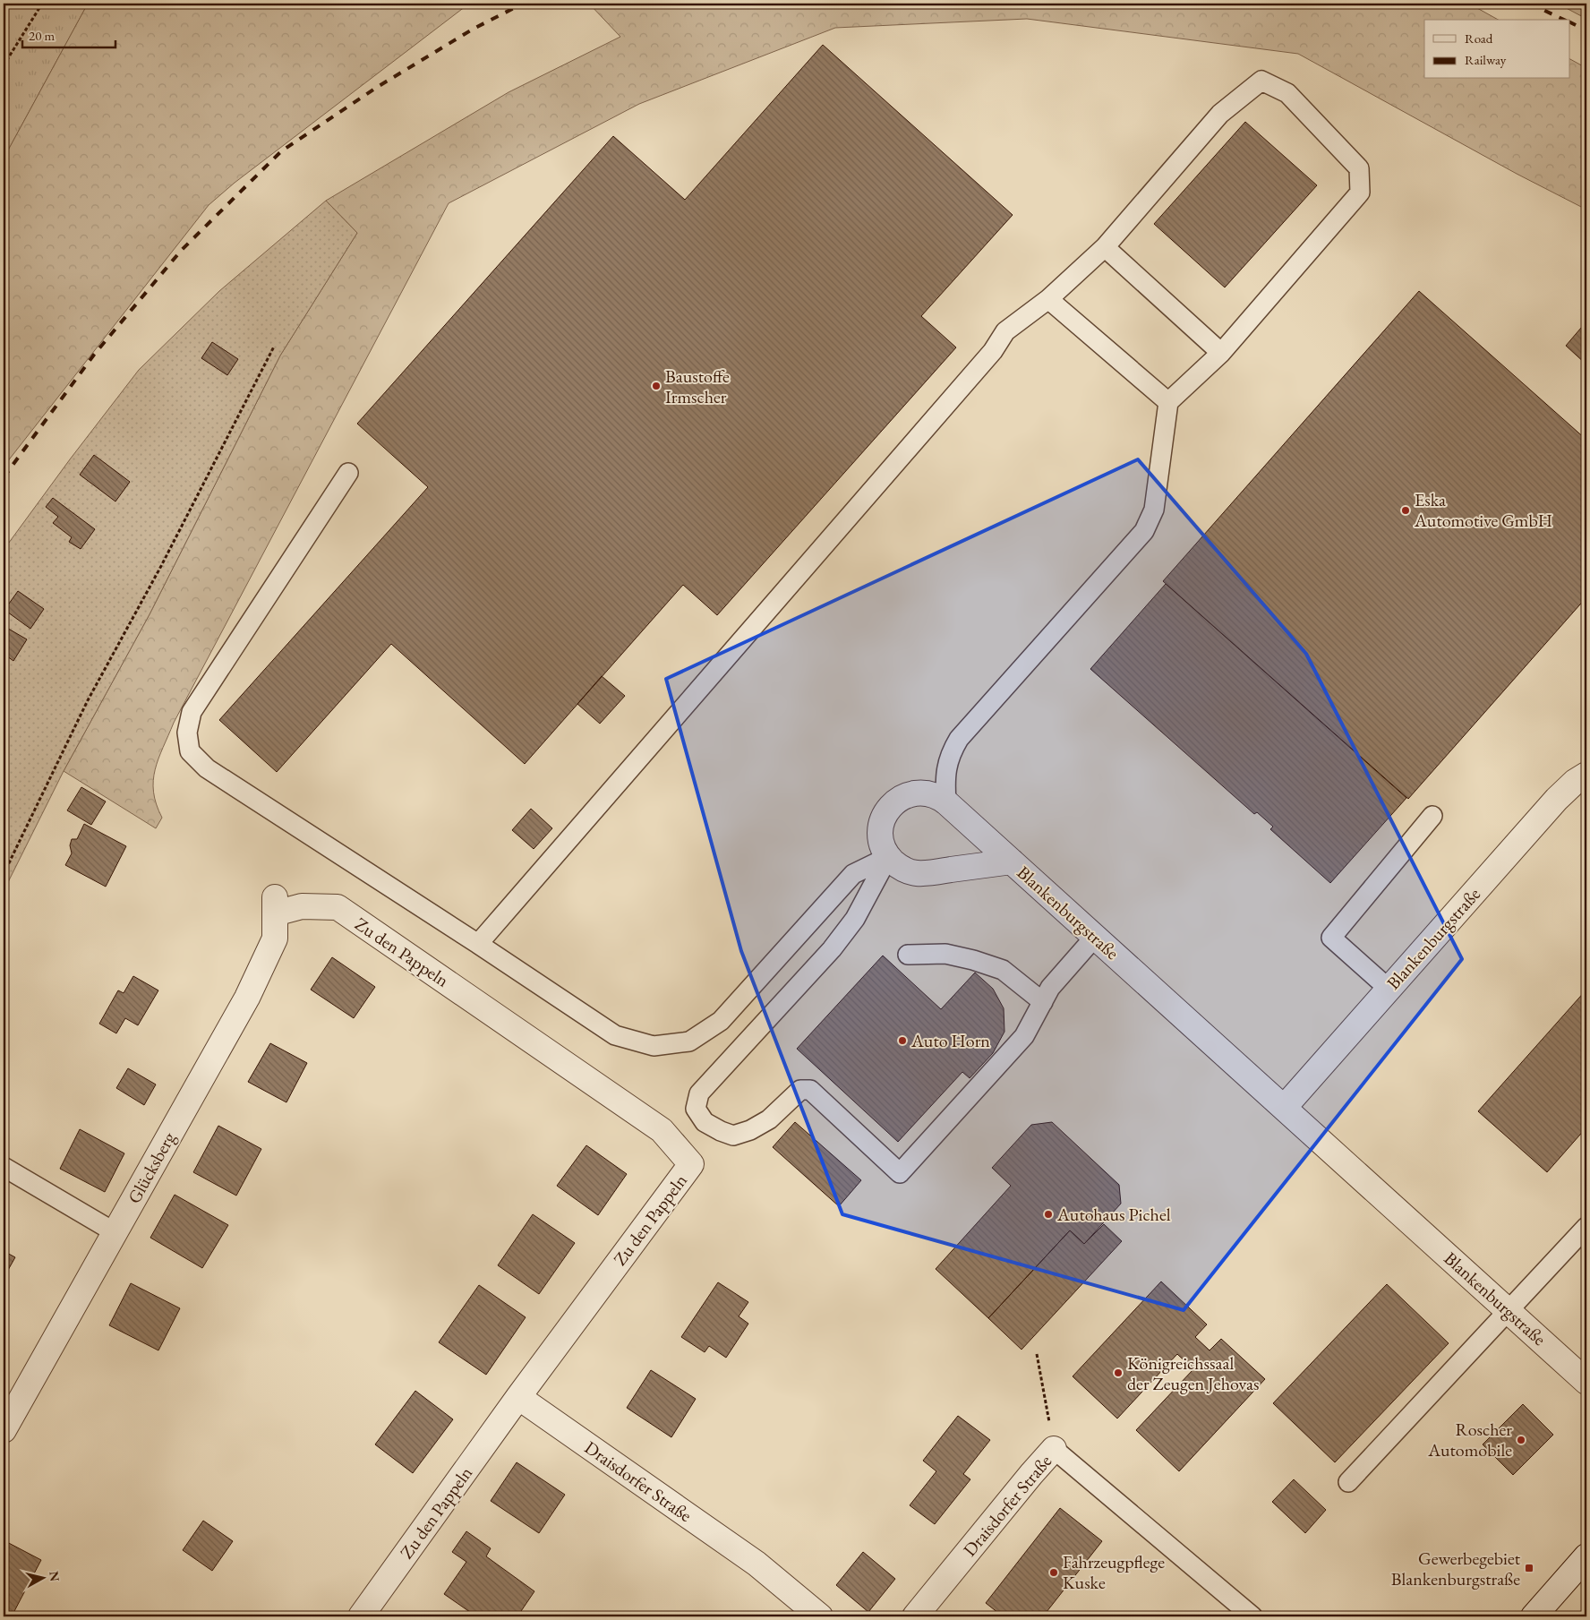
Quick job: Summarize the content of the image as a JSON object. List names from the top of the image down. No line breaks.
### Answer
{"streets":{"street":["Blankenburgstraße","Zu den Pappeln","Glücksberg","Draisdorfer Straße"]},"crossings":[["Zu den Pappeln","Glücksberg"],["Zu den Pappeln","Draisdorfer Straße"]],"places":{"other":["Baustoffe Irmscher","Eska Automotive GmbH","Auto Horn","Autohaus Pichel","Königreichssaal der Zeugen Jehovas","Roscher Automobile","Fahrzeugpflege Kuske"],"transit":["Gewerbegebiet Blankenburgstraße"]},"legend":["Road","Railway"],"scale_bar":"20 m","north":"right"}
